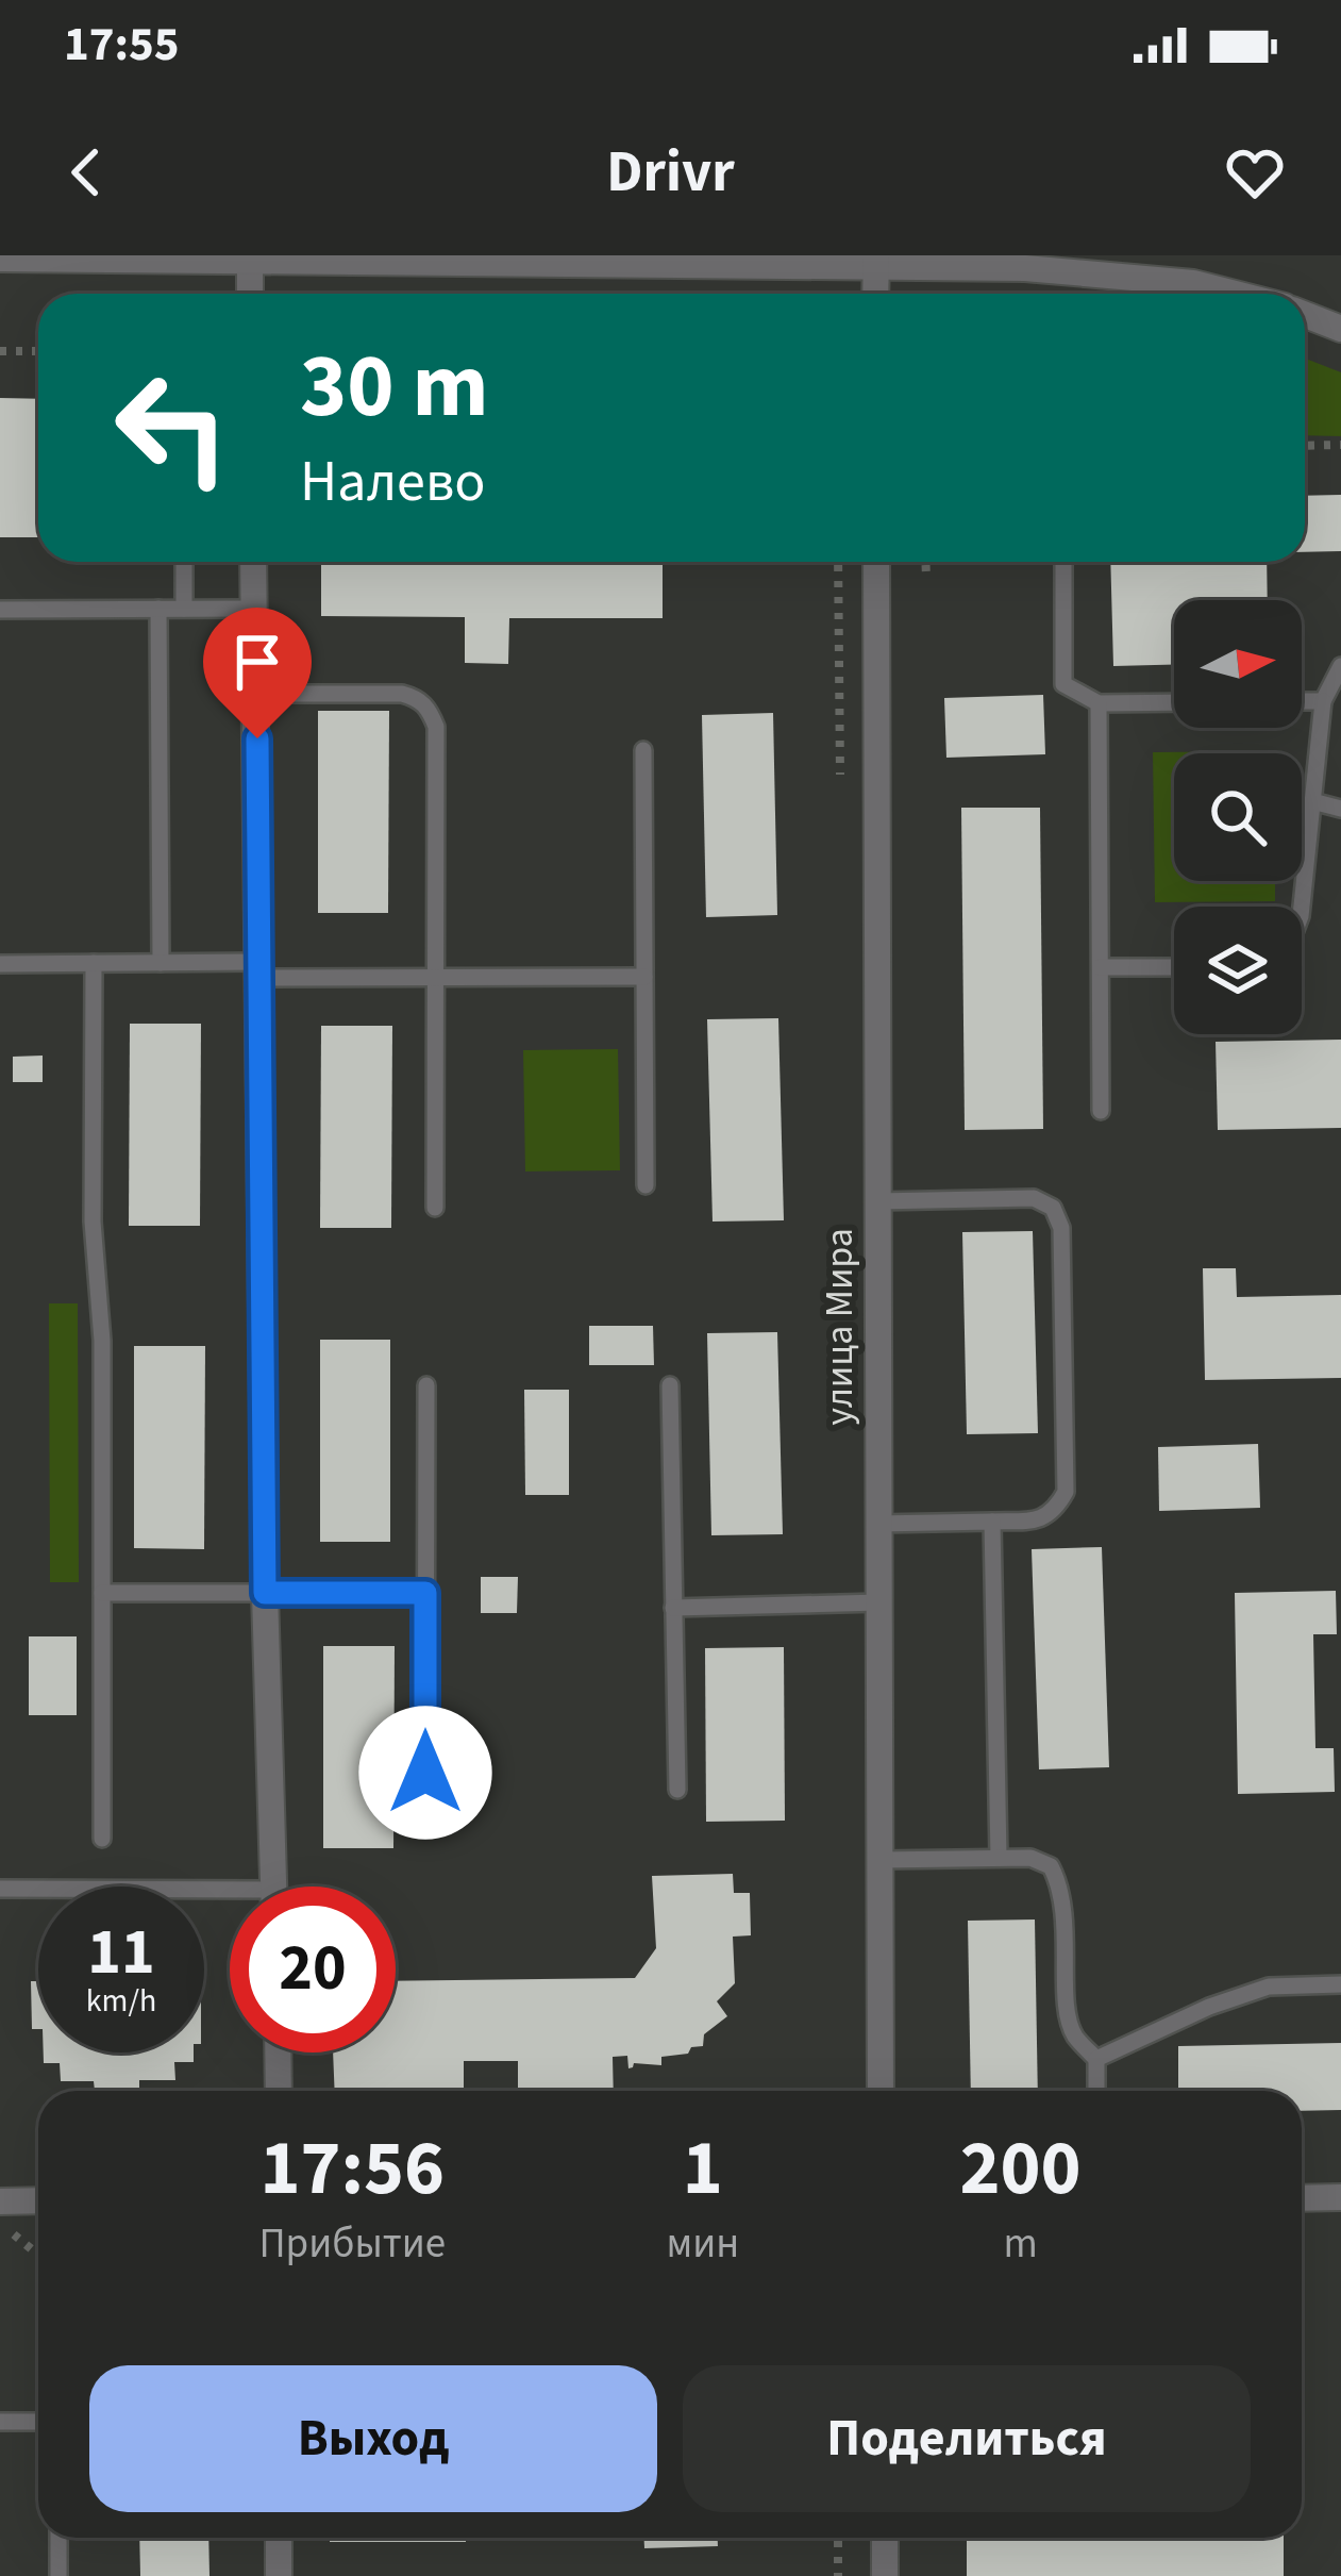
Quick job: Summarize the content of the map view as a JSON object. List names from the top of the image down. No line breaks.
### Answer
{"streets":{"street":["улица Мира"]},"north":"right","page":{"status":"17:55","header":"Drivr","turn":["30 m","Налево"],"speed":"11 km/h","limit":"20","eta":["17:56","Прибытие","1","мин","200","m"],"buttons":["Выход","Поделиться"]}}
